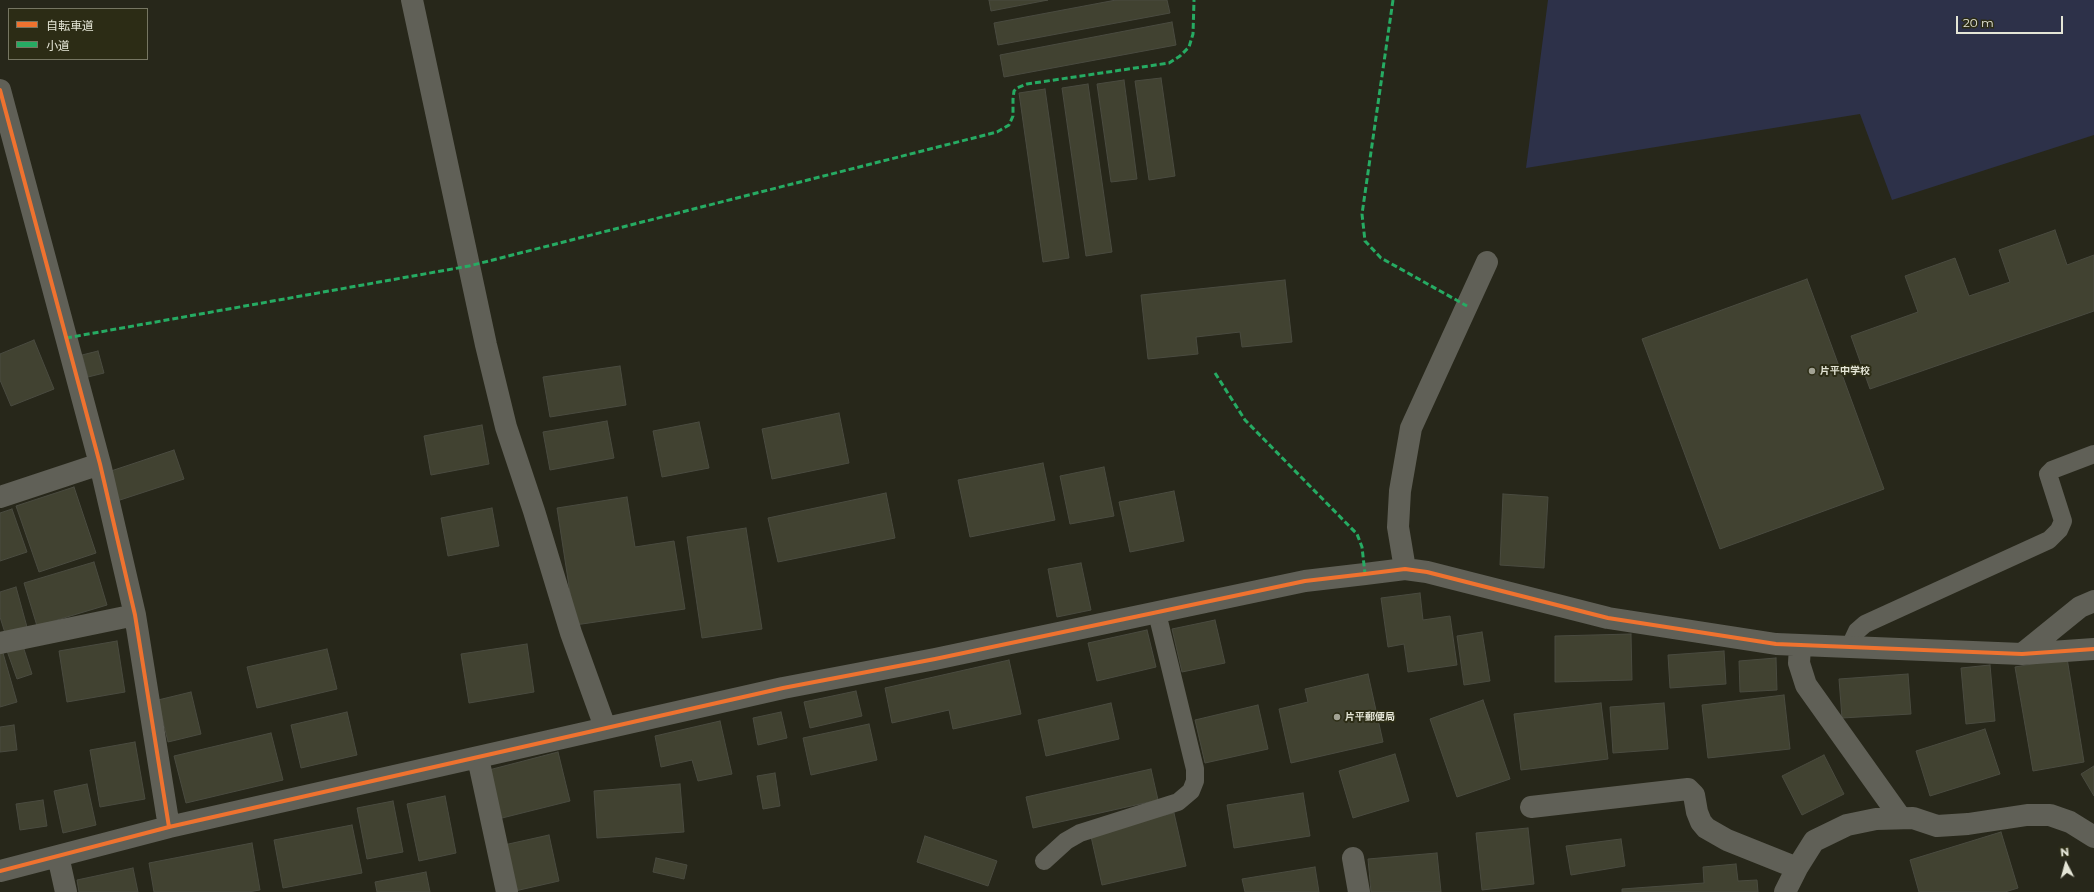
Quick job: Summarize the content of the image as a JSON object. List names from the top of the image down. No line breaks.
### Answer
{"places":["片平中学校","片平郵便局"],"legend":["自転車道","小道"],"scale_bar":"20 m","north":"top"}
